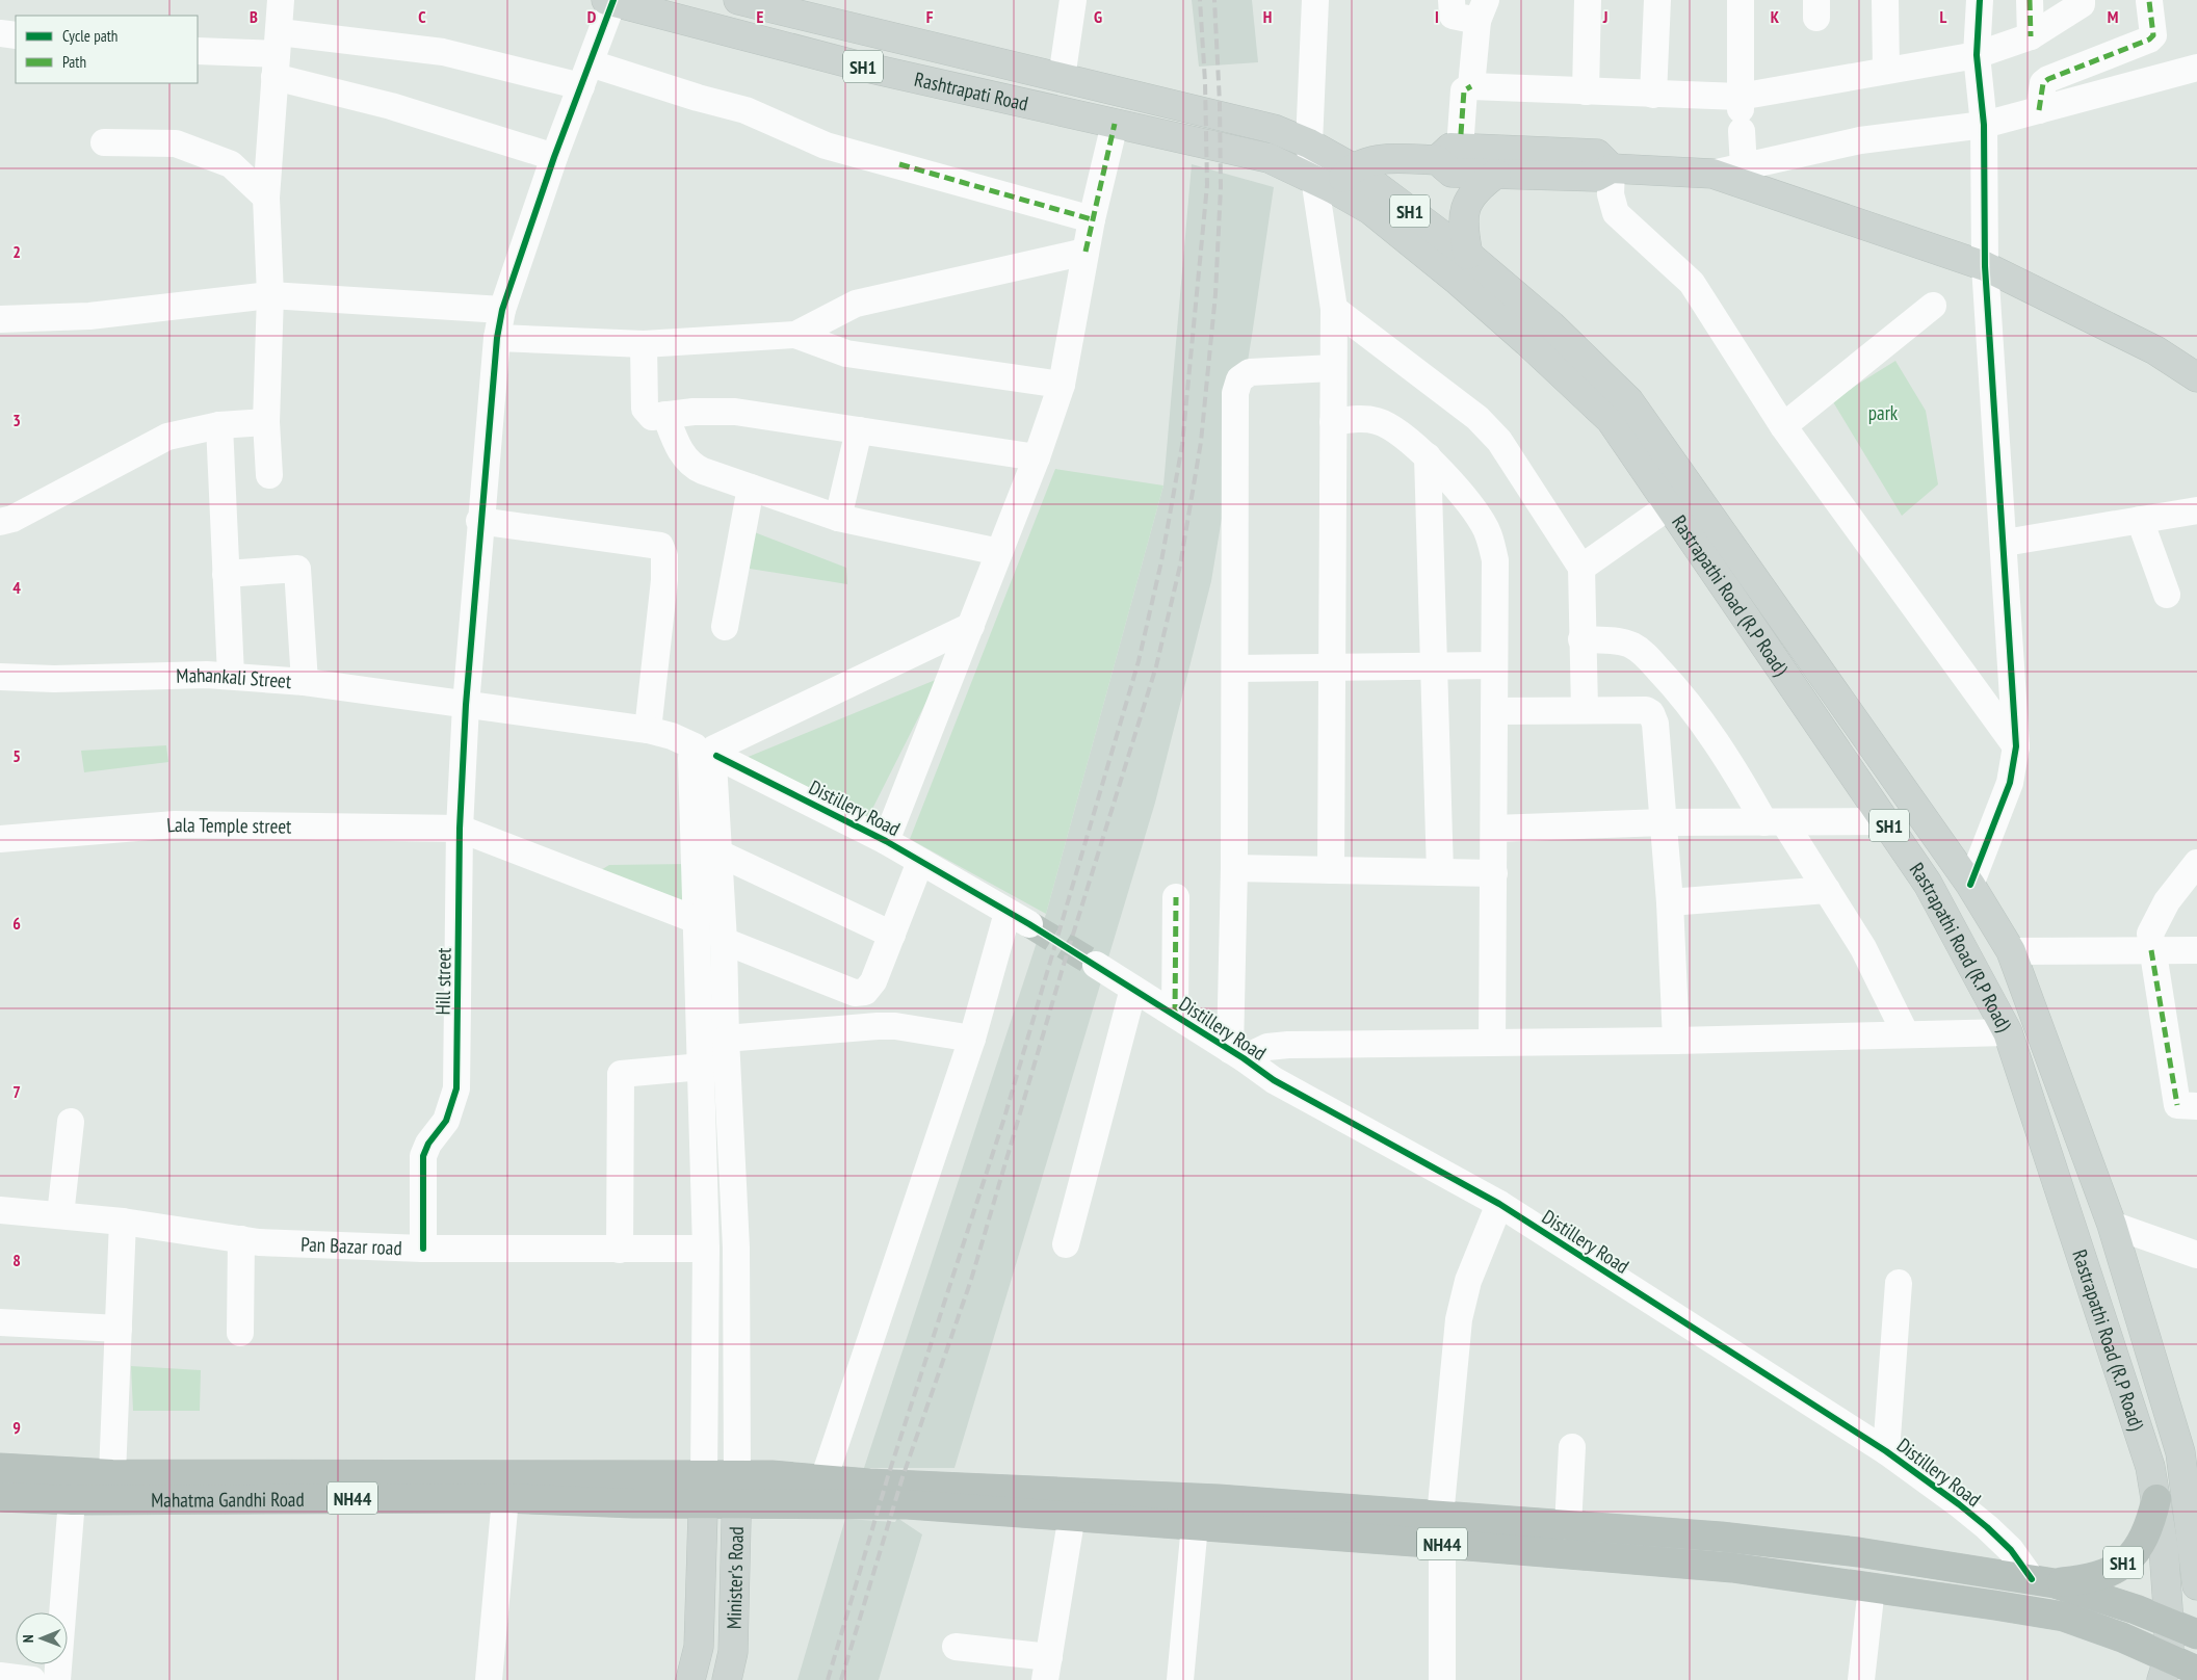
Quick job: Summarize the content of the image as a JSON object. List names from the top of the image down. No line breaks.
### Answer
{"streets":{"highway":["SH1","NH44","Mahatma Gandhi Road"],"main road":["Rashtrapati Road","Rastrapathi Road (R.P Road)","Minister's Road"],"street":["Mahankali Street","Distillery Road","Lala Temple street","Hill street","Pan Bazar road"]},"crossings":[["SH1","Rastrapathi Road (R.P Road)"],["SH1","Distillery Road"],["SH1","NH44"],["Rashtrapati Road","Rastrapathi Road (R.P Road)"],["Rashtrapati Road","Hill street"],["Rastrapathi Road (R.P Road)","NH44"],["Mahankali Street","Distillery Road"],["Mahankali Street","Hill street"],["Distillery Road","Hill street"],["Distillery Road","NH44"],["Lala Temple street","Hill street"],["Hill street","Pan Bazar road"],["NH44","Mahatma Gandhi Road"],["NH44","Minister's Road"],["Mahatma Gandhi Road","Minister's Road"]],"parks":["park"],"legend":["Cycle path","Path"],"north":"left","grid":{"columns":["B","C","D","E","F","G","H","I","J","K","L","M"],"rows":["2","3","4","5","6","7","8","9"]}}
